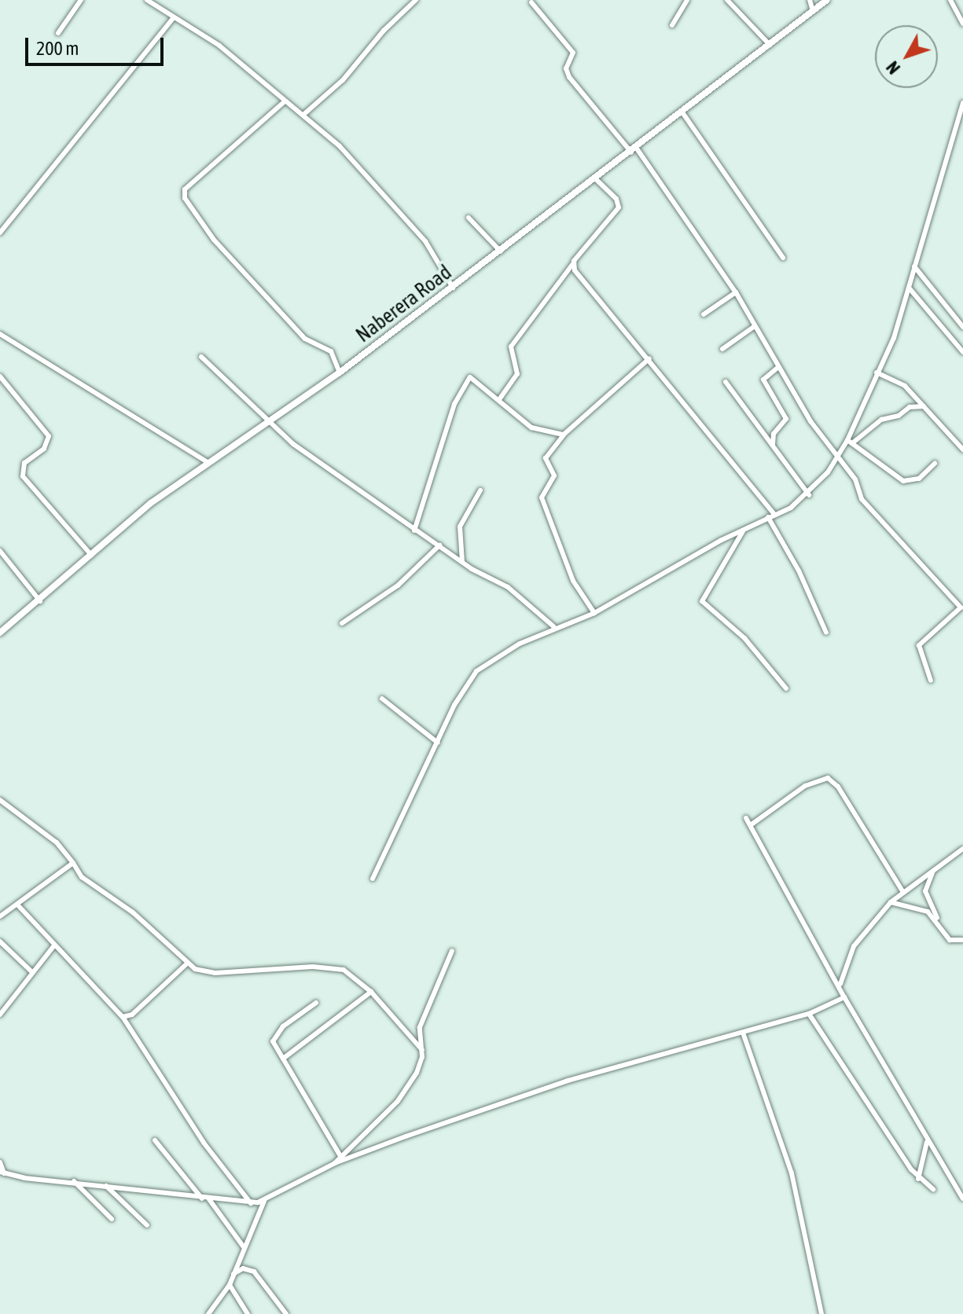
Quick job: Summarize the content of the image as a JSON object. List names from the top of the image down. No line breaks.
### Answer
{"streets":{"street":["Naberera Road"]},"scale_bar":"200 m","north":"bottom left"}
